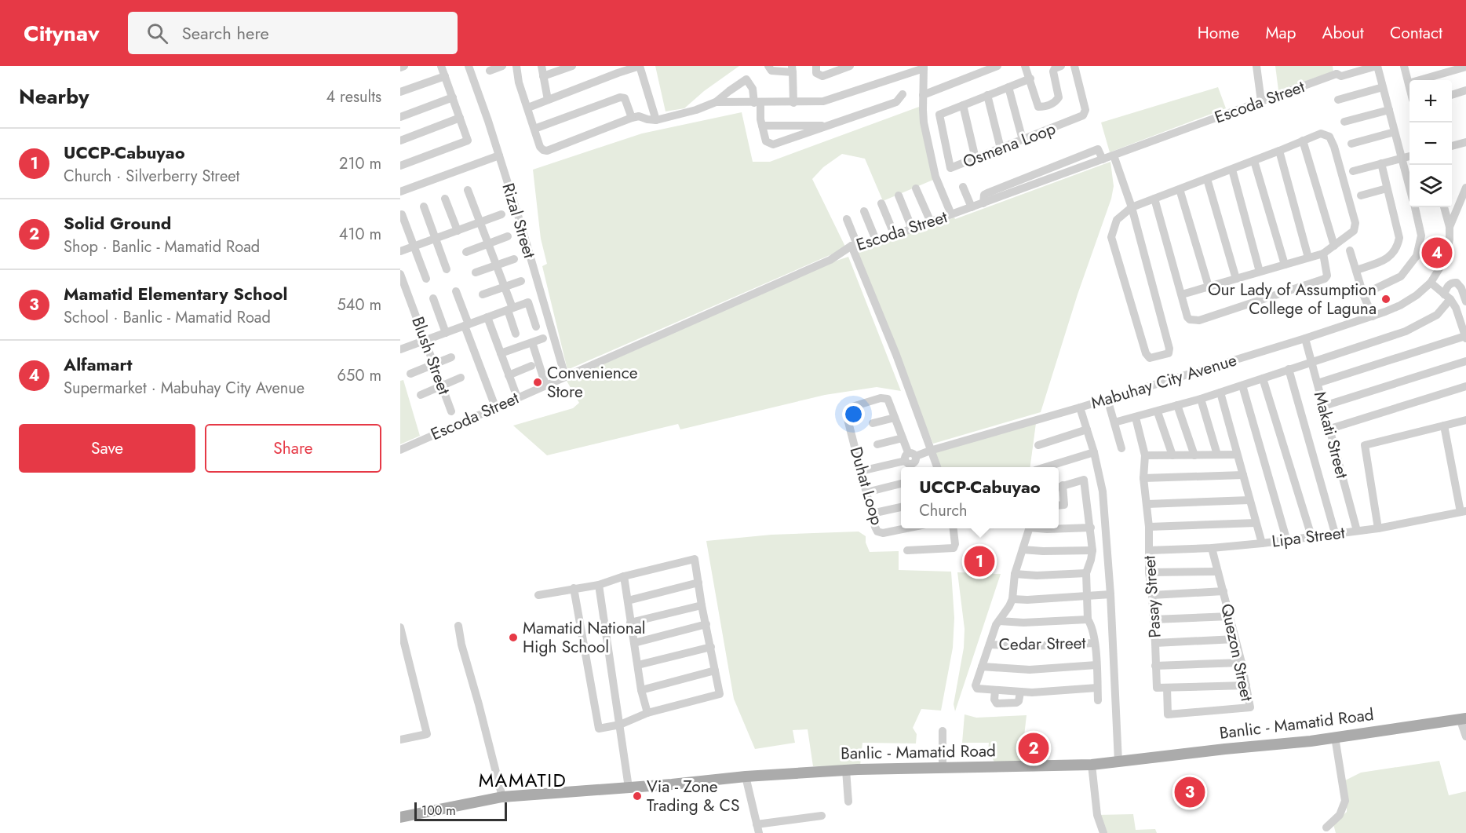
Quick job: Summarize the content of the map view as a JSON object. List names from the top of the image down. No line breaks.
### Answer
{"streets":{"main road":["Banlic - Mamatid Road"],"street":["Escoda Street","Osmena Loop","Rizal Street","Blush Street","Mabuhay City Avenue","Makati Street","Duhat Loop","Lipa Street","Pasay Street","Cedar Street","Quezon Street"]},"crossings":[["Escoda Street","Rizal Street"],["Mabuhay City Avenue","Makati Street"],["Mabuhay City Avenue","Banlic - Mamatid Road"],["Makati Street","Lipa Street"],["Lipa Street","Pasay Street"],["Lipa Street","Quezon Street"],["Pasay Street","Quezon Street"]],"districts":["MAMATID"],"places":["Our Lady of Assumption College of Laguna","Convenience Store","Mamatid National High School","Via - Zone Trading & CS"],"scale_bar":"100 m","page":{"header":"Citynav","search":"Search here","nav":["Home","Map","About","Contact"],"heading":["Nearby","4 results"],"map_buttons":["+","−"],"list":[{"mark":"1","name":"UCCP-Cabuyao","note":"Church · Silverberry Street","value":"210 m"},{"mark":"2","name":"Solid Ground","note":"Shop · Banlic - Mamatid Road","value":"410 m"},{"mark":"3","name":"Mamatid Elementary School","note":"School · Banlic - Mamatid Road","value":"540 m"},{"mark":"4","name":"Alfamart","note":"Supermarket · Mabuhay City Avenue","value":"650 m"}],"pins":["4","1","2","3"],"buttons":["Save","Share"],"popup":["UCCP-Cabuyao","Church"],"scale":"100 m"}}
